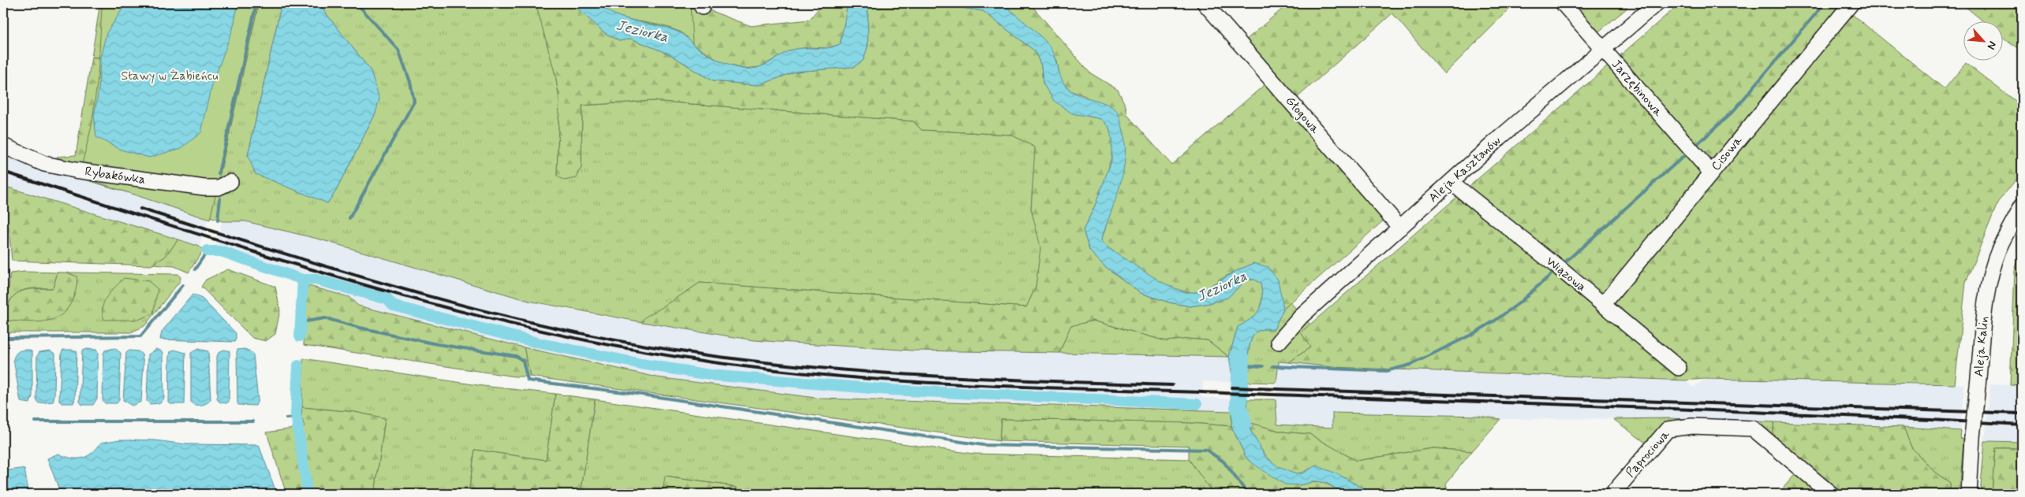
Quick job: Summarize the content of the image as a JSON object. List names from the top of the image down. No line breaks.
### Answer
{"streets":{"street":["Jarzębinowa","Głogowa","Cisowa","Aleja Kasztanów","Rybakówka","Wiązowa","Aleja Kalin","Paprociowa"]},"crossings":[["Jarzębinowa","Cisowa"],["Jarzębinowa","Aleja Kasztanów"],["Głogowa","Aleja Kasztanów"],["Cisowa","Wiązowa"],["Aleja Kasztanów","Wiązowa"]],"water":["Jeziorka"],"parks":["Stawy w Żabieńcu"],"north":"bottom right"}
